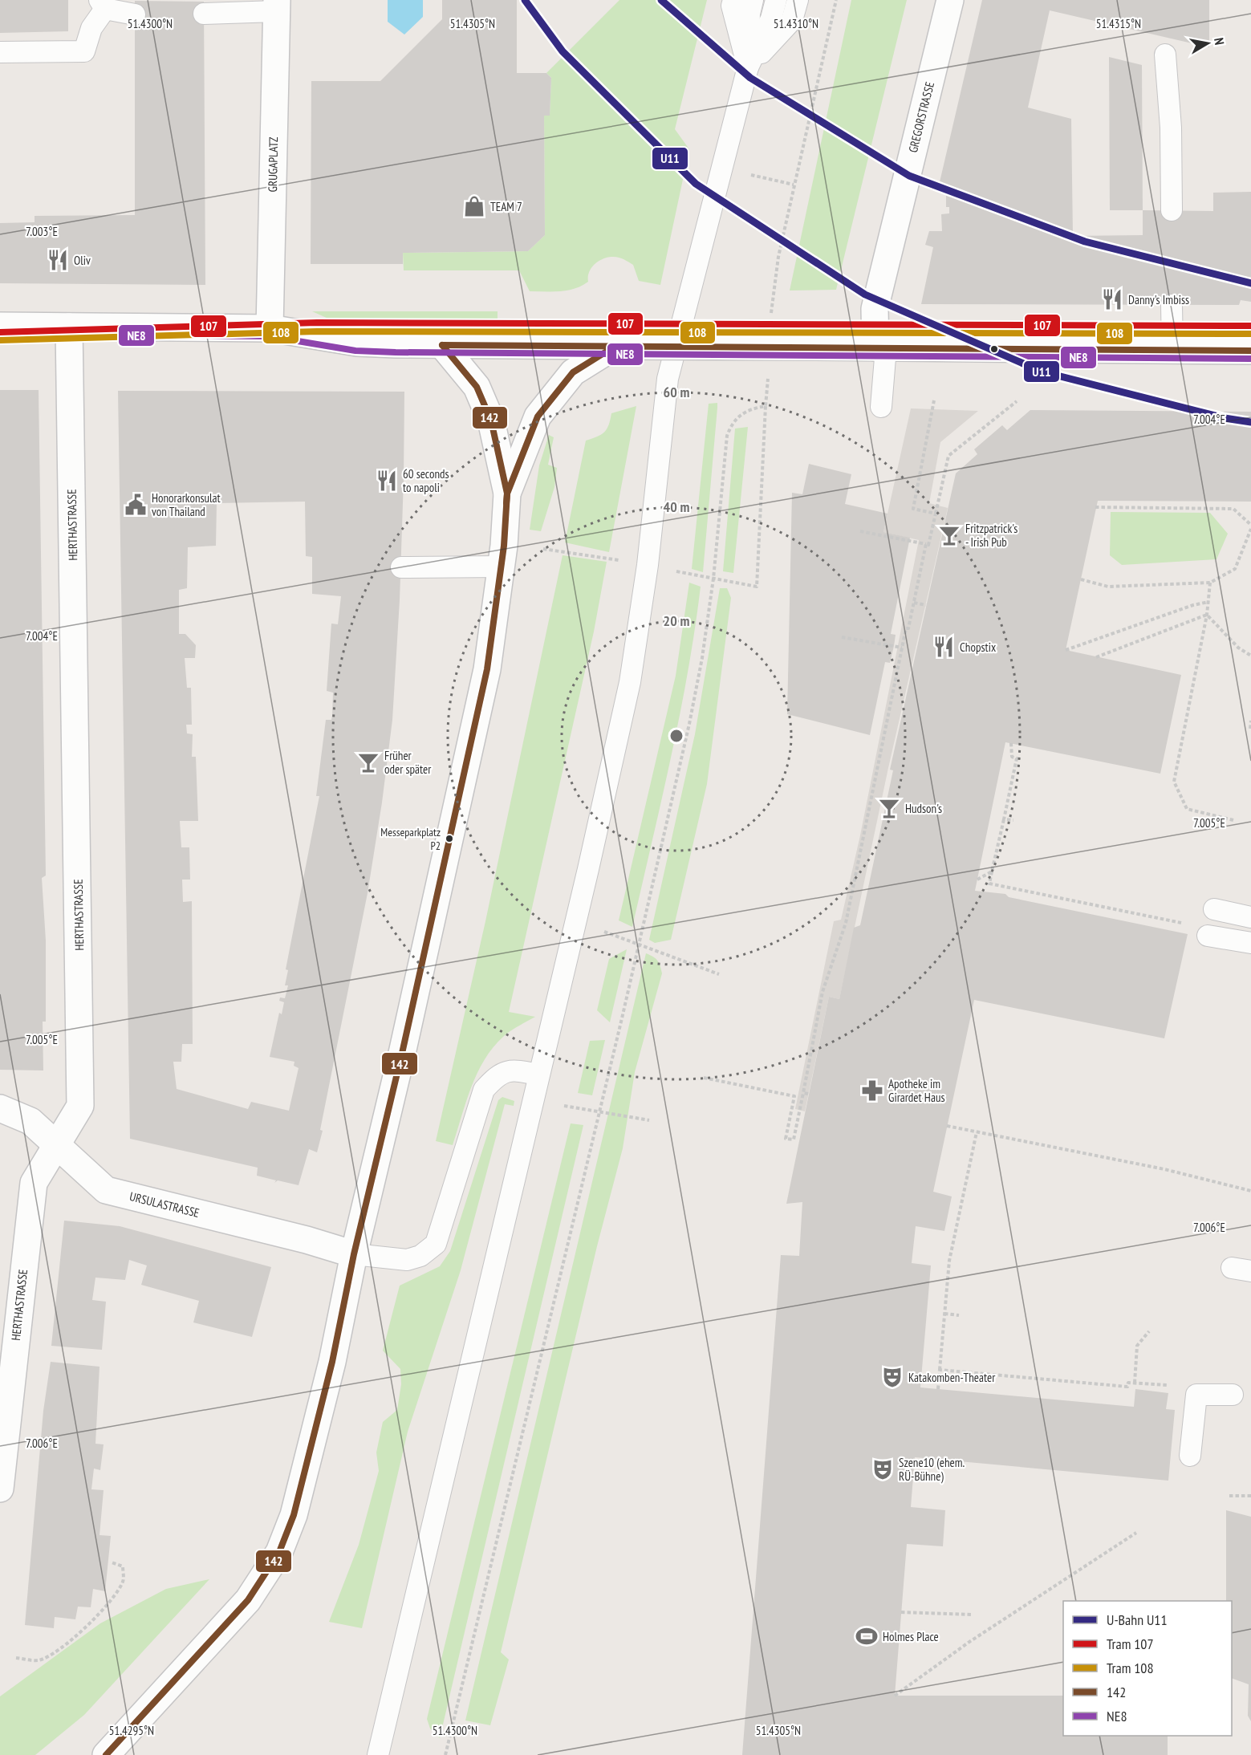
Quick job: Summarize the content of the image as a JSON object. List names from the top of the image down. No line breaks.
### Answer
{"streets":{"street":["GREGORSTRASSE","GRUGAPLATZ","HERTHASTRASSE","URSULASTRASSE"]},"crossings":[["HERTHASTRASSE","URSULASTRASSE"]],"places":{"shop":["TEAM 7"],"restaurant":["Oliv","Danny's Imbiss","60 seconds to napoli","Chopstix"],"public building":["Honorarkonsulat von Thailand"],"bar":["Fritzpatrick's - Irish Pub","Früher oder später","Hudson's"],"other":["Messeparkplatz P2"],"pharmacy":["Apotheke im Girardet Haus"],"theatre":["Katakomben-Theater","Szene10 (ehem. RÜ-Bühne)"],"sports":["Holmes Place"]},"lines":["metro line U11","tram line 107","tram line 108","transit line NE8","transit line 142"],"legend":["U-Bahn U11","Tram 107","Tram 108","142","NE8"],"north":"right","coordinates":["51.4305°N","51.4315°N","51.4300°N","51.4310°N","7.003°E","7.004°E","7.005°E","7.006°E","51.4295°N"],"rings":["60 m","40 m","20 m"]}
